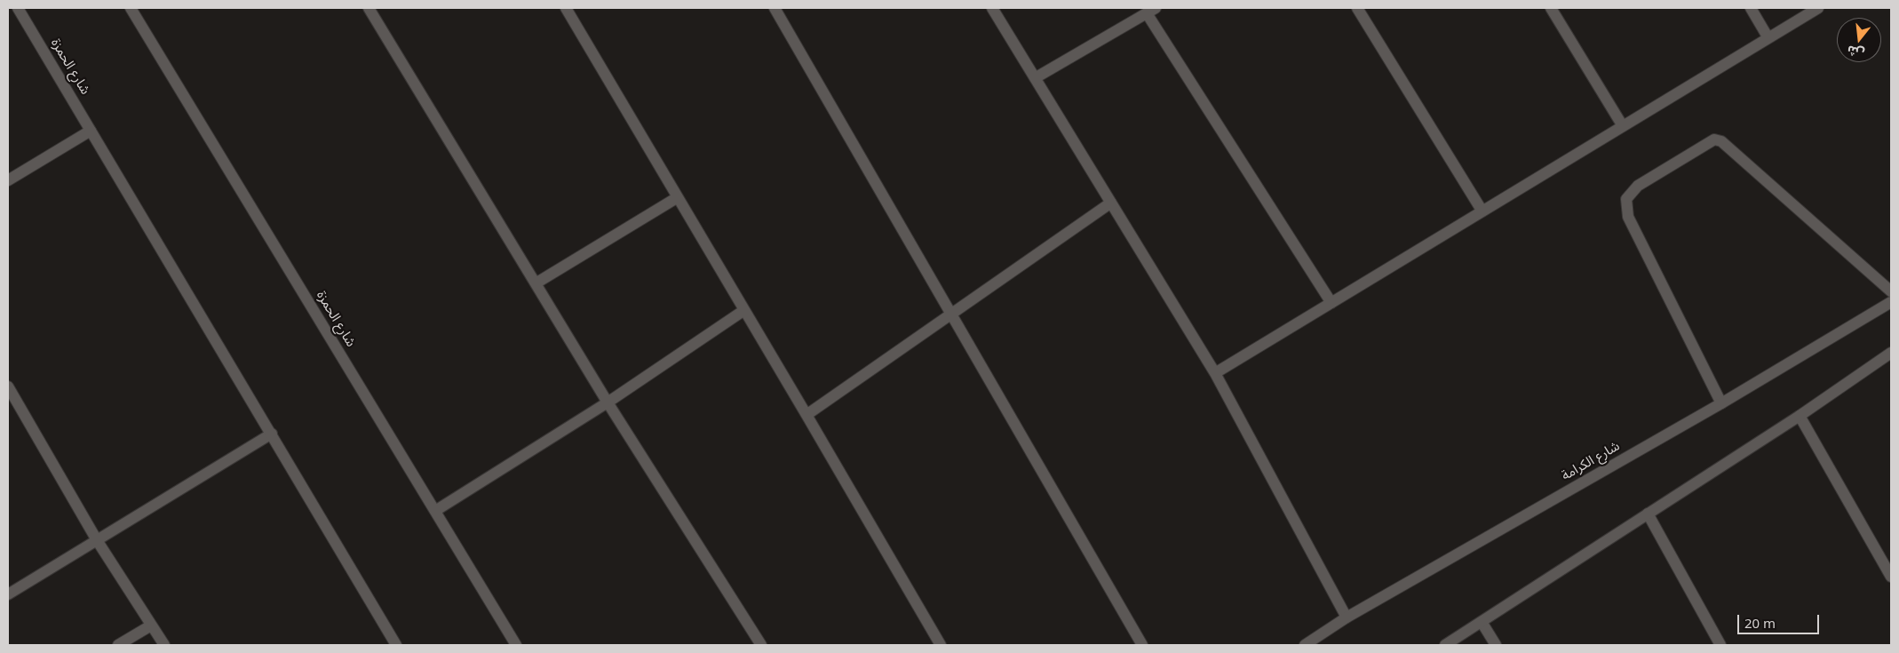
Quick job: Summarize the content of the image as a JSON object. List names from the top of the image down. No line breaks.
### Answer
{"streets":{"street":["شارع الحمزة","شارع الكرامة"]},"scale_bar":"20 m","north":"bottom"}
